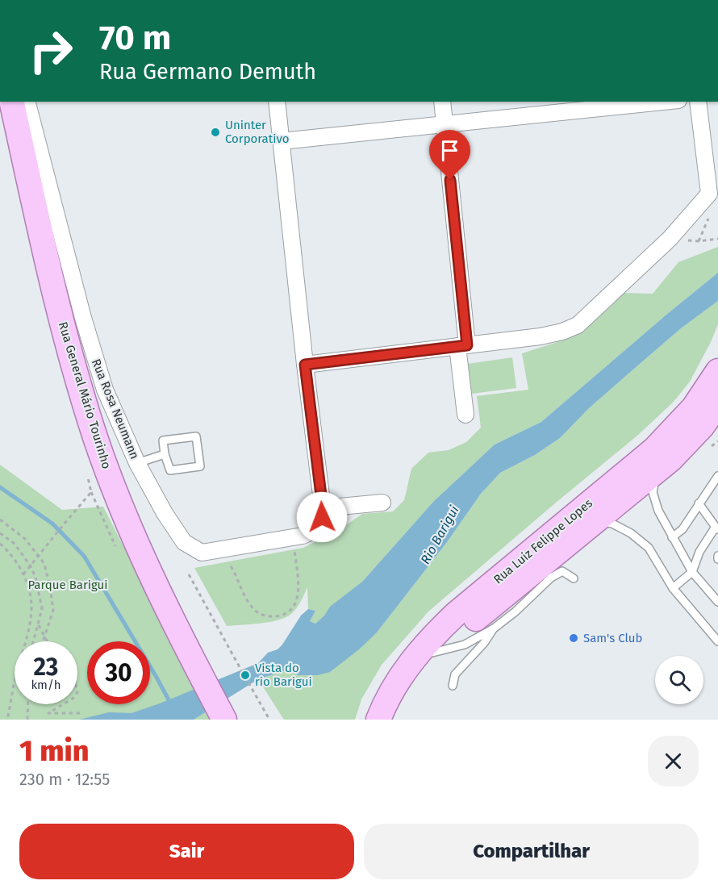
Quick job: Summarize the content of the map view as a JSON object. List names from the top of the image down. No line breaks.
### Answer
{"streets":{"main road":["Rua General Mário Tourinho","Rua Luiz Felippe Lopes"],"street":["Rua Rosa Neumann"]},"water":["Rio Barigui"],"parks":["Parque Barigui"],"places":["Uninter Corporativo","Sam's Club","Vista do rio Barigui"],"page":{"turn":["70 m","Rua Germano Demuth"],"speed":"23 km/h","limit":"30","heading":["1 min","230 m · 12:55"],"buttons":["Sair","Compartilhar"]}}
